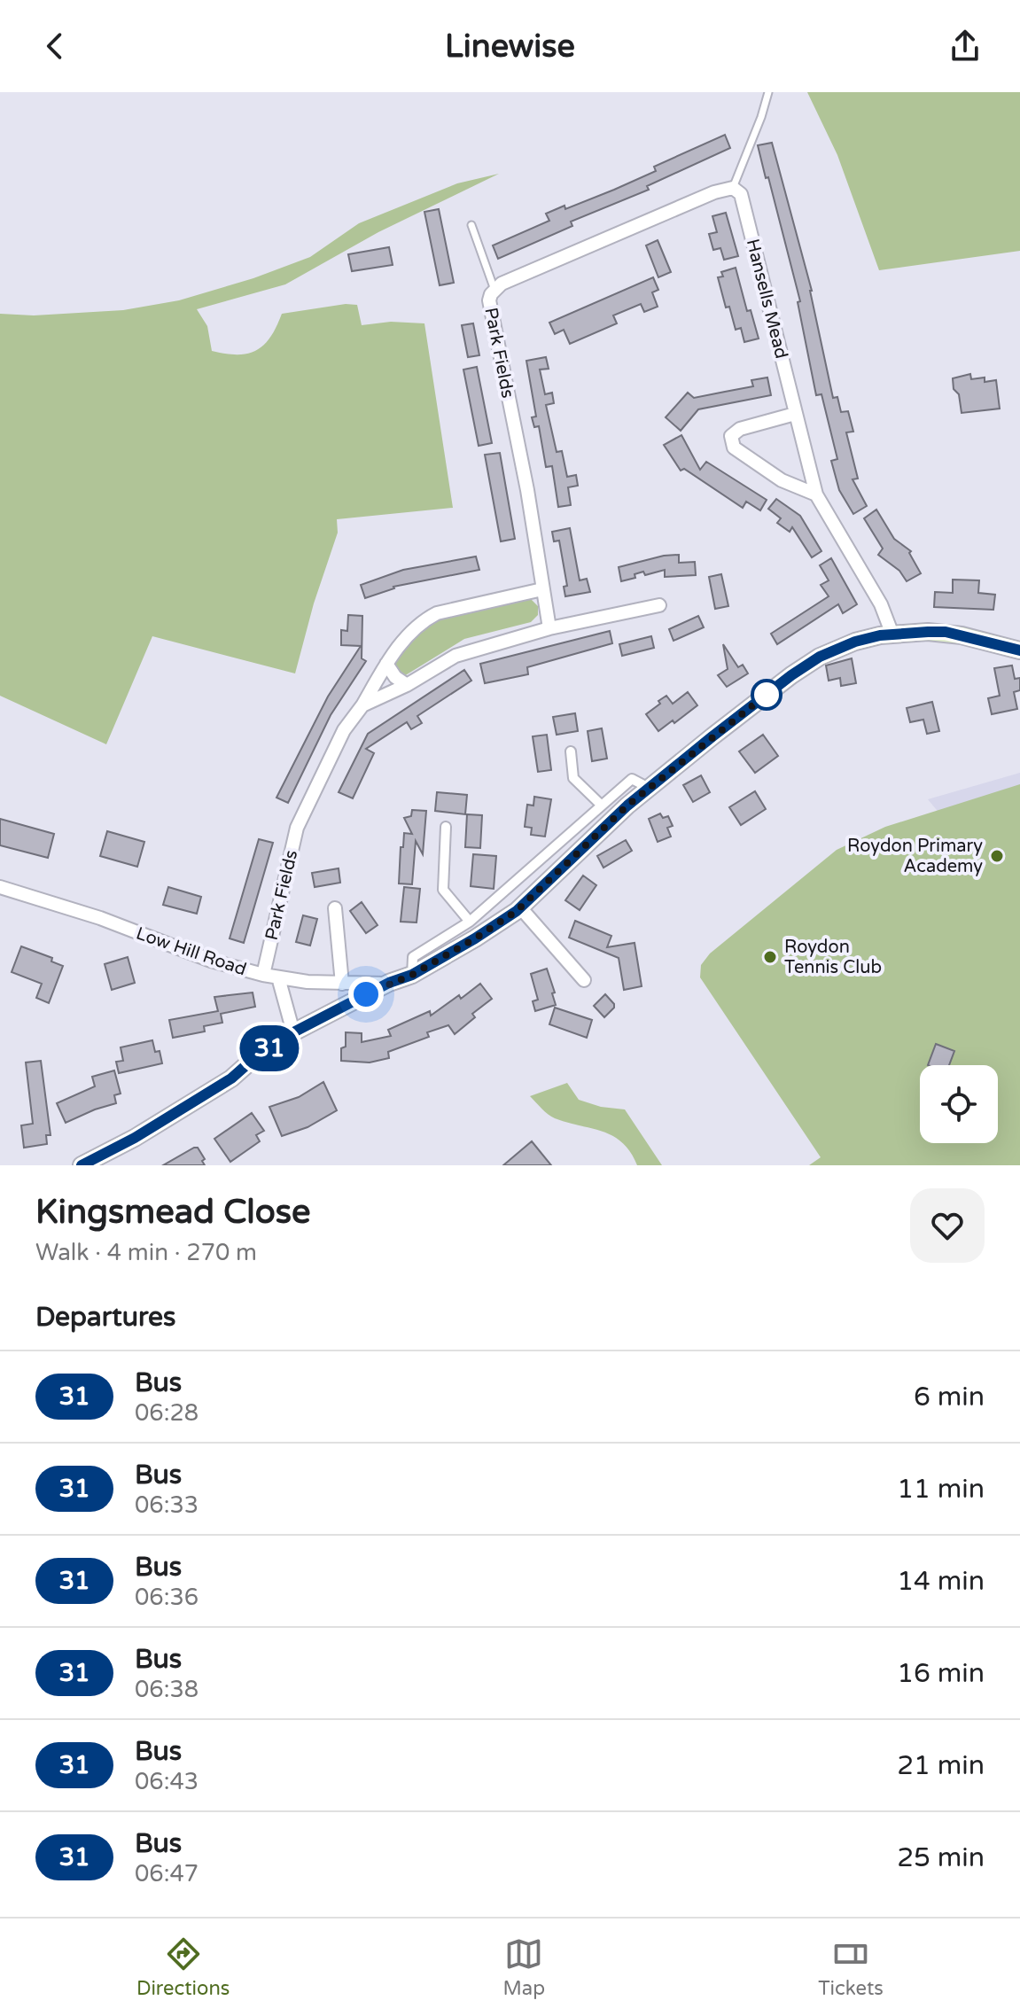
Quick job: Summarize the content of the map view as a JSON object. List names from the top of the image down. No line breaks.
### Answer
{"streets":{"street":["Hansells Mead","Park Fields","Low Hill Road"]},"crossings":[["Hansells Mead","Park Fields"],["Park Fields","Low Hill Road"]],"places":["Roydon Primary Academy","Roydon Tennis Club"],"lines":["bus line 31"],"page":{"header":"Linewise","on_map":"31","heading":[["Kingsmead Close","Walk · 4 min · 270 m"],"Departures"],"list":[{"mark":"31","name":"Bus","note":"06:28","value":"6 min"},{"mark":"31","name":"Bus","note":"06:33","value":"11 min"},{"mark":"31","name":"Bus","note":"06:36","value":"14 min"},{"mark":"31","name":"Bus","note":"06:38","value":"16 min"},{"mark":"31","name":"Bus","note":"06:43","value":"21 min"},{"mark":"31","name":"Bus","note":"06:47","value":"25 min"}],"tabs":["Directions","Map","Tickets"]}}
